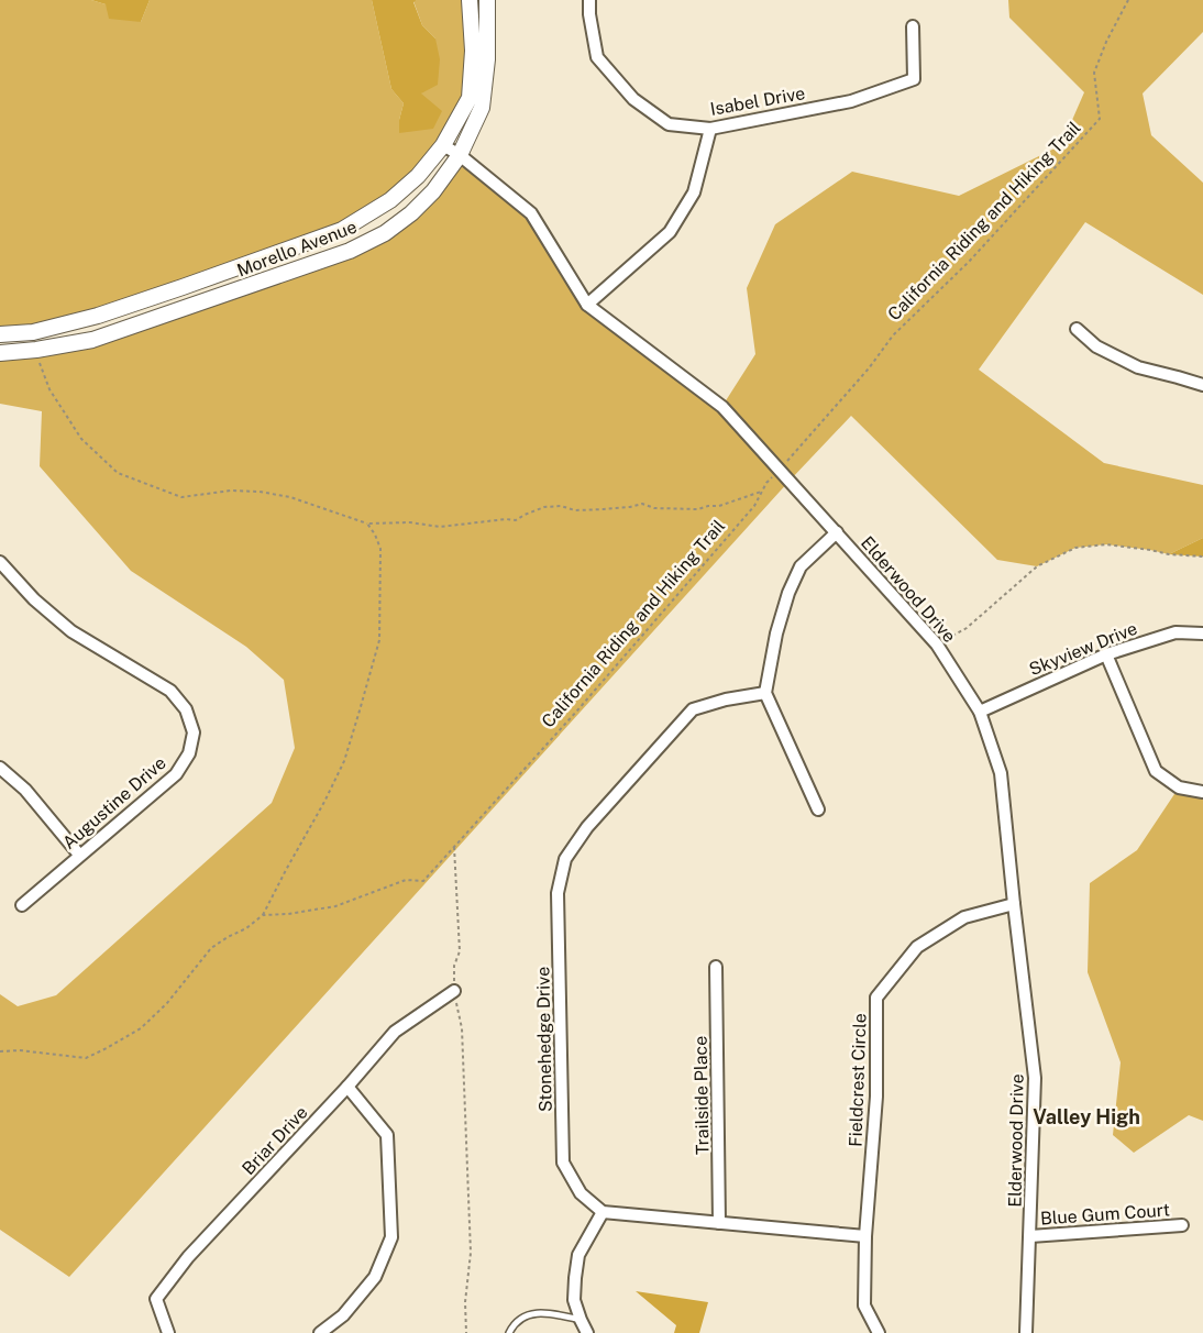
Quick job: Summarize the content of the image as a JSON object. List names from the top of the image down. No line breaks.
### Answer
{"streets":{"street":["Isabel Drive","Morello Avenue","Elderwood Drive","Skyview Drive","Augustine Drive","Stonehedge Drive","Fieldcrest Circle","Trailside Place","Briar Drive","Blue Gum Court"],"path":["California Riding and Hiking Trail"]},"crossings":[["California Riding and Hiking Trail","Elderwood Drive"],["Morello Avenue","Elderwood Drive"],["Elderwood Drive","Skyview Drive"],["Elderwood Drive","Fieldcrest Circle"],["Elderwood Drive","Blue Gum Court"]],"districts":["Valley High"]}
